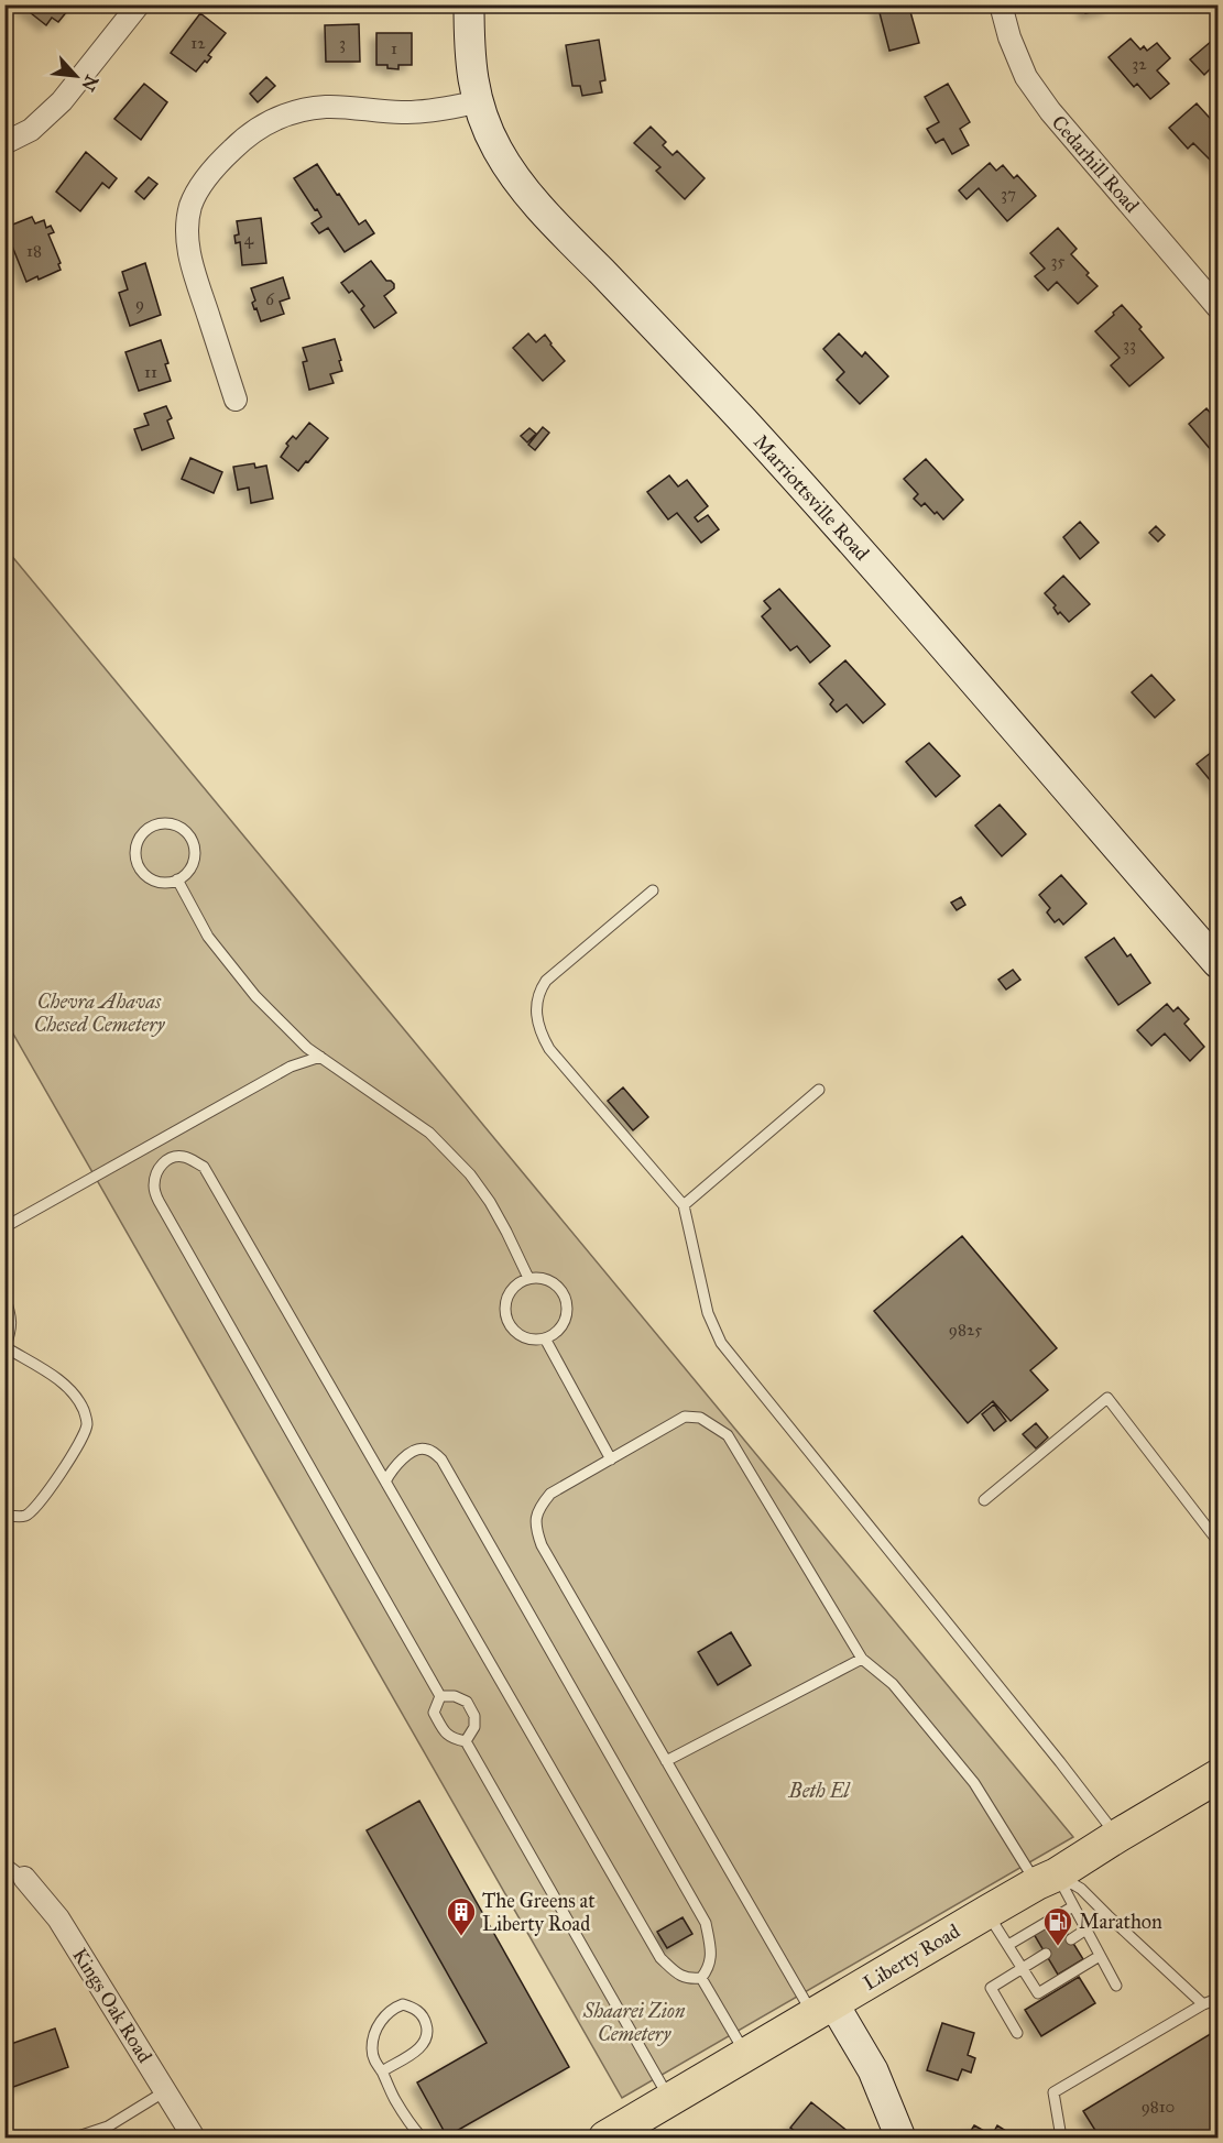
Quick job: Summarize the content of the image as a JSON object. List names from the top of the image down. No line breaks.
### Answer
{"streets":{"main road":["Marriottsville Road","Liberty Road"],"street":["Cedarhill Road","Kings Oak Road"]},"parks":["Chevra Ahavas Chesed Cemetery","Beth El","Shaarei Zion Cemetery"],"places":{"building":["The Greens at Liberty Road"],"fuel station":["Marathon"]},"house_numbers":["12","3","1","32","37","4","18","35","6","9","33","11","9825","9810"],"north":"bottom right"}
